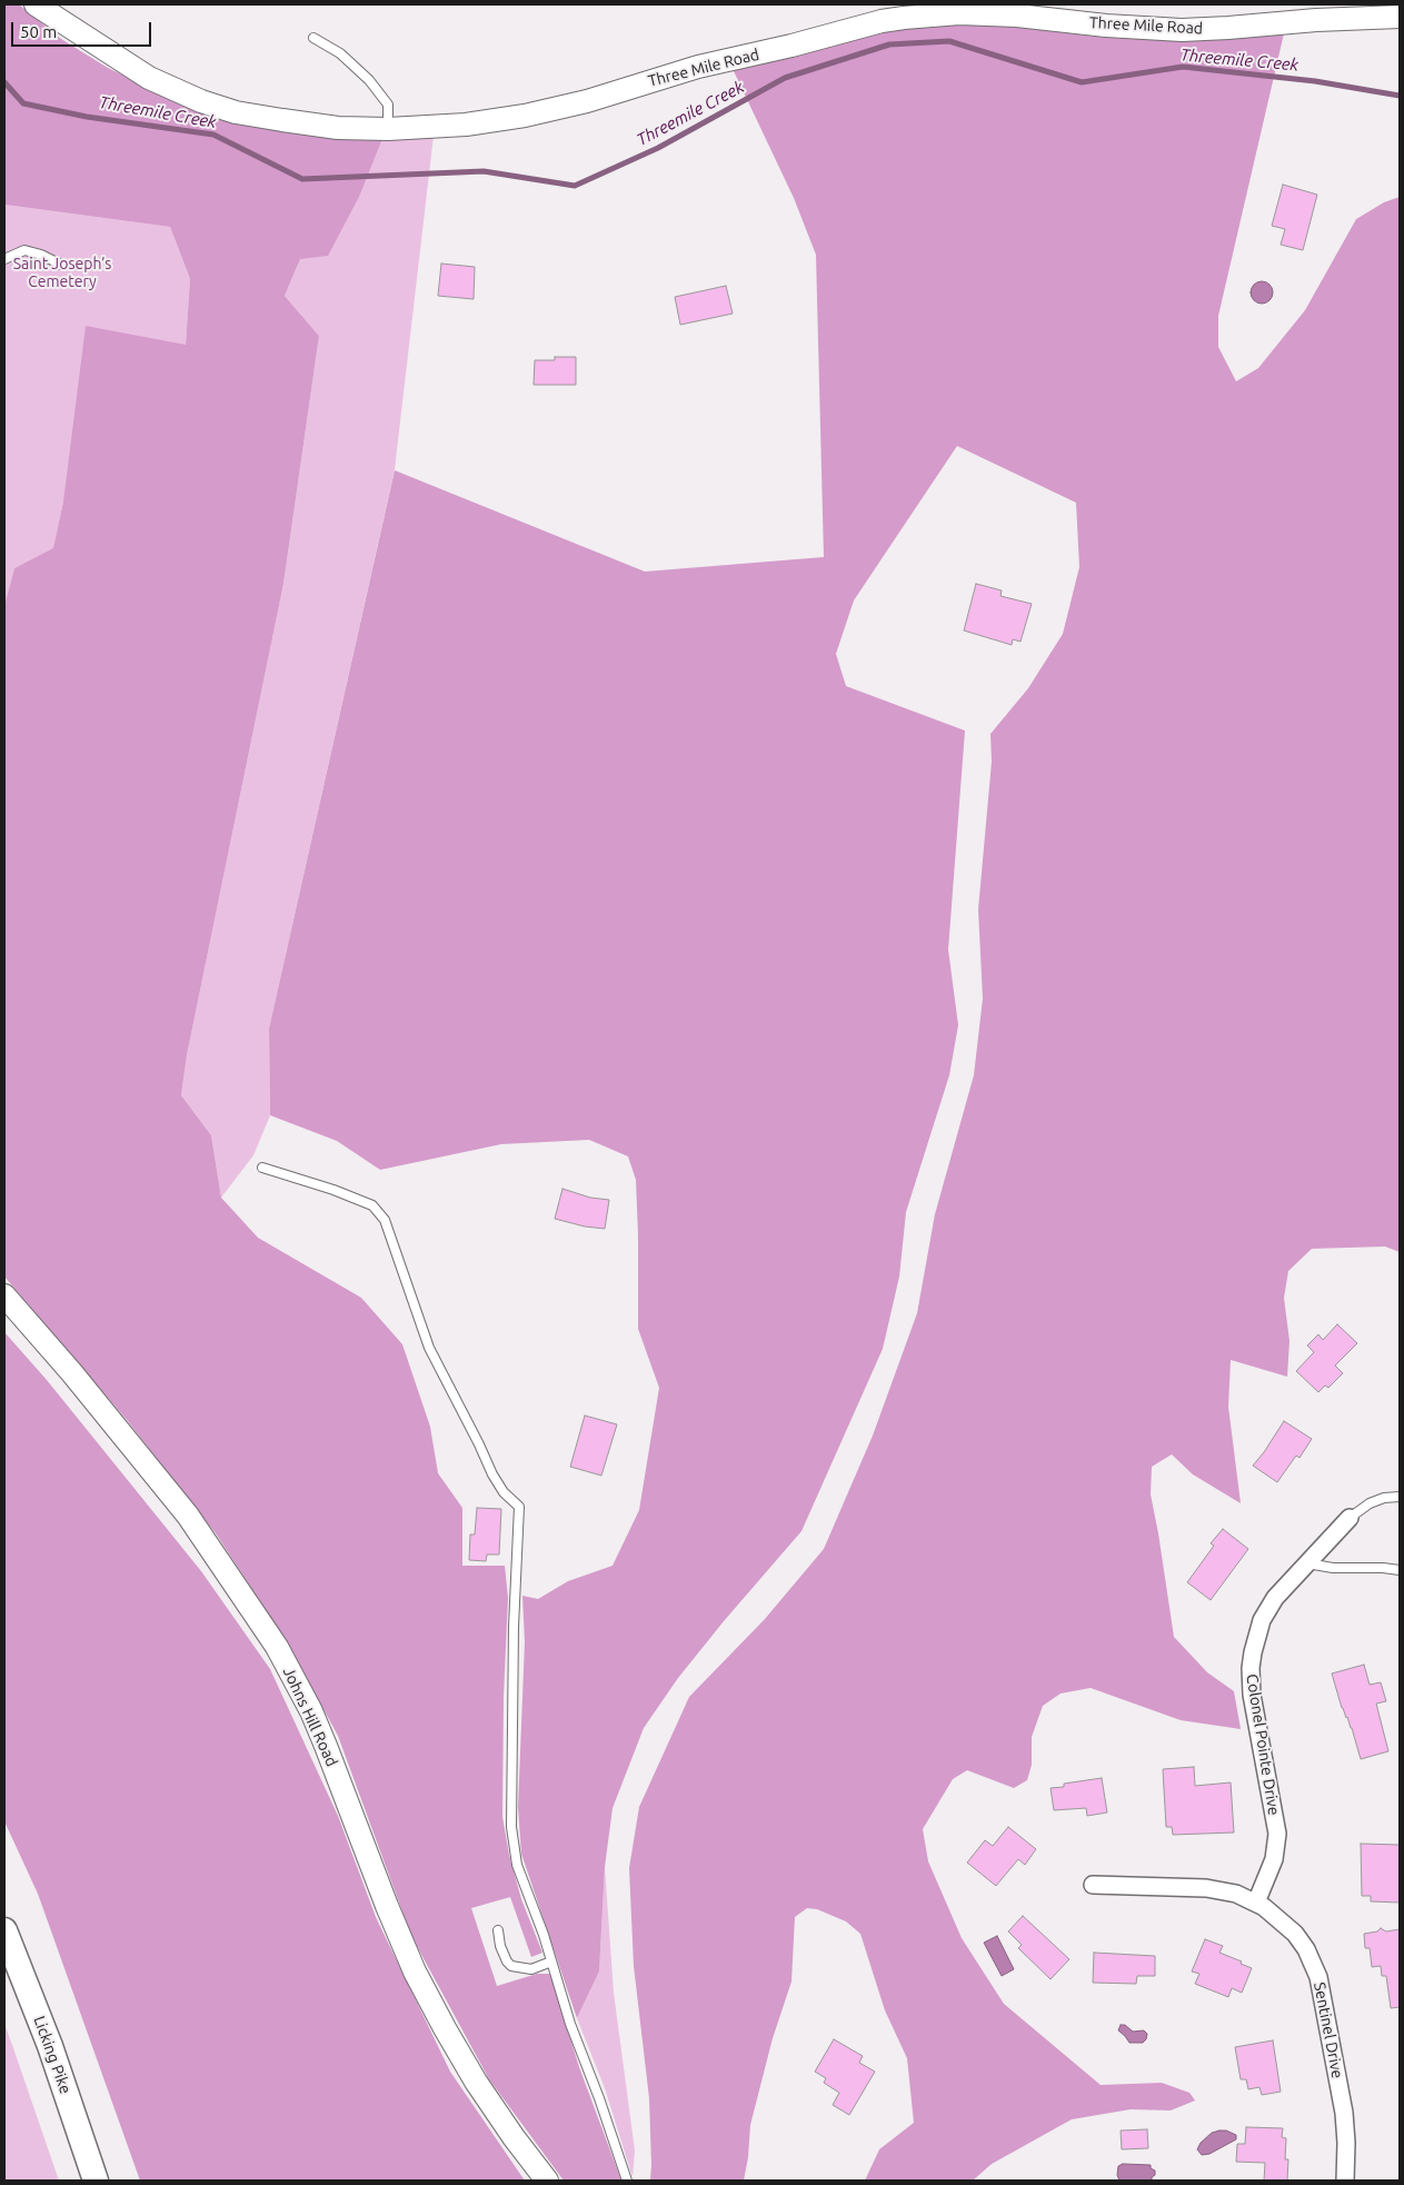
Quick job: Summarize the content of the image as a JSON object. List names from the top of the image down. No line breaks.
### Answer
{"streets":{"main road":["Licking Pike"],"street":["Three Mile Road","Johns Hill Road","Colonel Pointe Drive","Sentinel Drive"]},"crossings":[["Colonel Pointe Drive","Sentinel Drive"]],"water":["Threemile Creek"],"parks":["Saint Joseph’s Cemetery"],"scale_bar":"50 m"}
